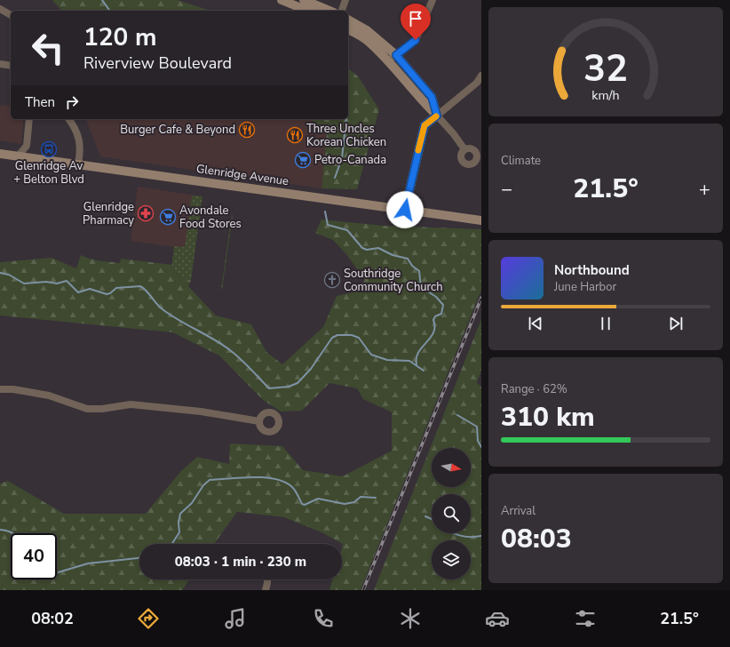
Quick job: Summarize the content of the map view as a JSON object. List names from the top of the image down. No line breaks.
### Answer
{"streets":{"main road":["Glenridge Avenue"]},"places":{"restaurant":["Burger Cafe & Beyond","Three Uncles Korean Chicken"],"bus stop":["Glenridge Av + Belton Blvd"],"supermarket":["Petro-Canada","Avondale Food Stores"],"pharmacy":["Glenridge Pharmacy"],"church":["Southridge Community Church"]},"north":"right","page":{"turn":["120 m","Riverview Boulevard"],"then":"Then","tile":["Climate",["Range · 62%","310 km"],["Arrival","08:03"]],"heat":["−","21.5°","+"],"song":["Northbound","June Harbor"],"limit":"40","trip":"08:03 · 1 min · 230 m","tabs":["08:02","21.5°"],"gauge":["32","km/h"]}}
